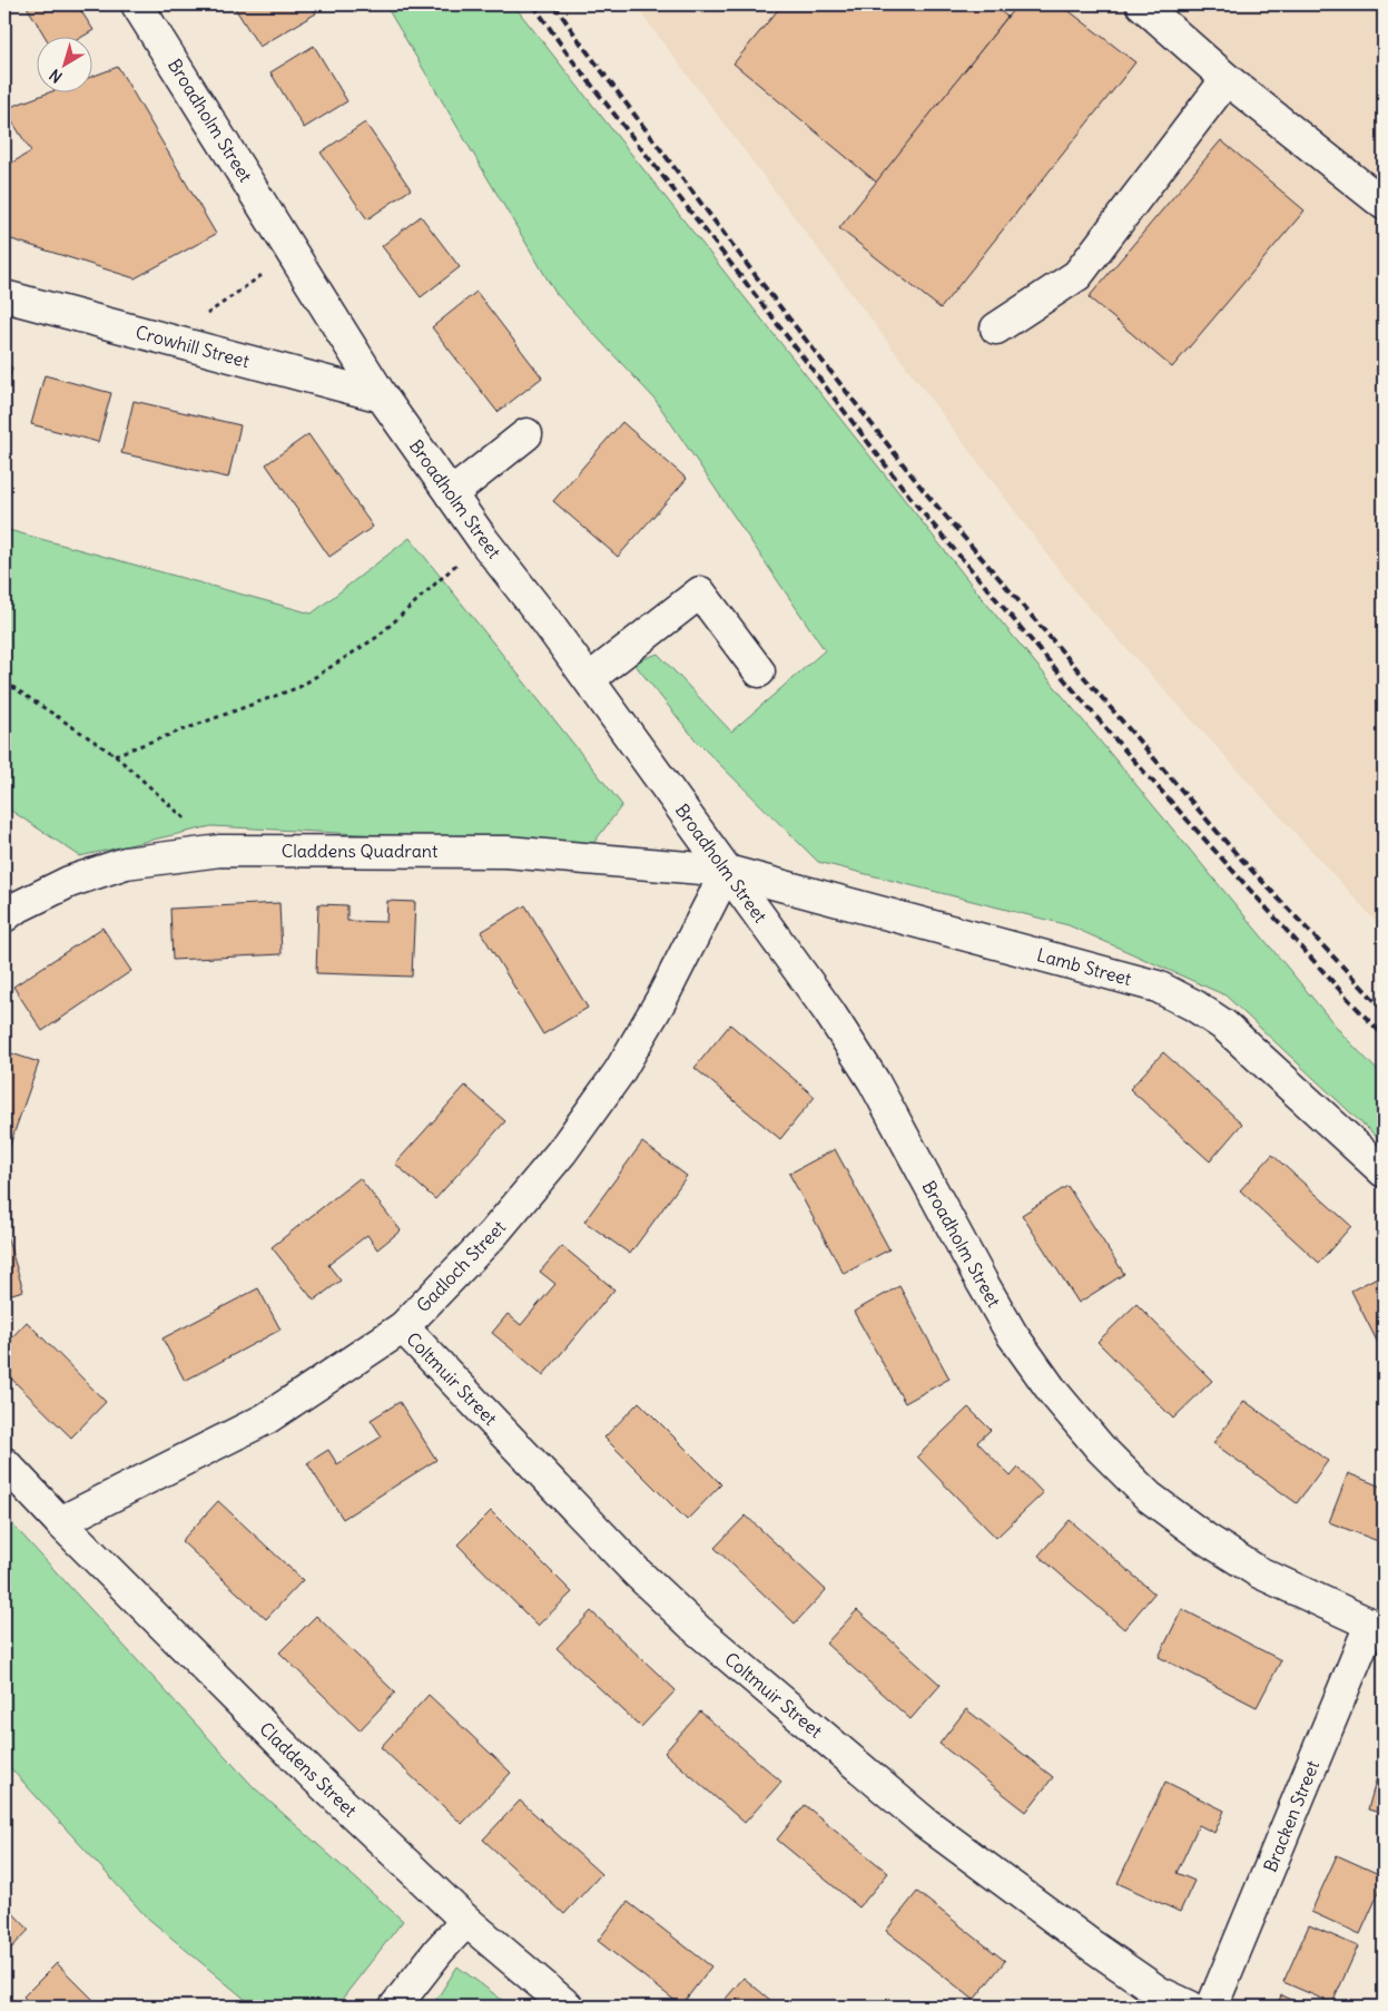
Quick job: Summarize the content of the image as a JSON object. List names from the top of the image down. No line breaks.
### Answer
{"streets":{"street":["Broadholm Street","Crowhill Street","Claddens Quadrant","Lamb Street","Gadloch Street","Coltmuir Street","Claddens Street","Bracken Street"]},"crossings":[["Broadholm Street","Crowhill Street"],["Broadholm Street","Claddens Quadrant"],["Broadholm Street","Lamb Street"],["Broadholm Street","Gadloch Street"],["Broadholm Street","Bracken Street"],["Claddens Quadrant","Lamb Street"],["Claddens Quadrant","Gadloch Street"],["Lamb Street","Gadloch Street"],["Gadloch Street","Coltmuir Street"],["Gadloch Street","Claddens Street"]],"north":"bottom left"}
